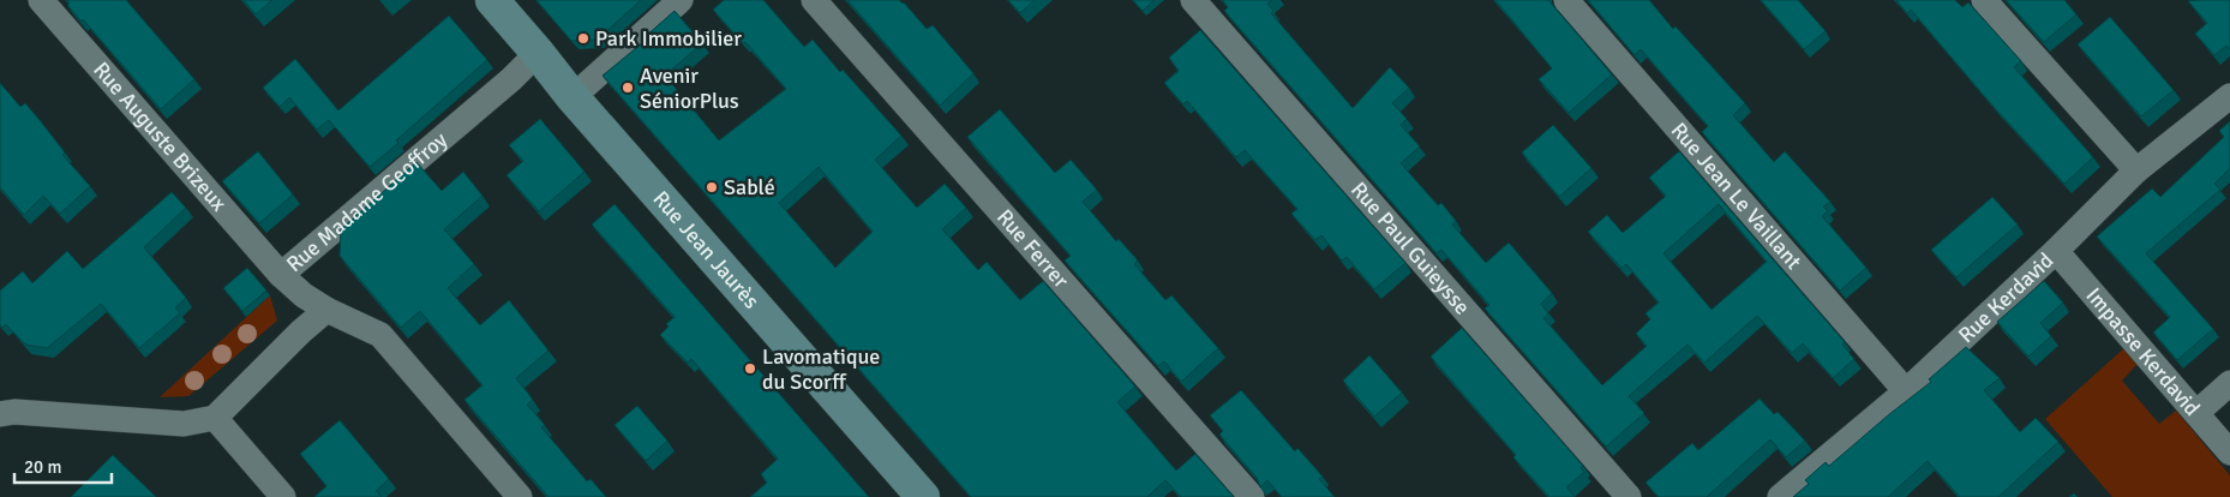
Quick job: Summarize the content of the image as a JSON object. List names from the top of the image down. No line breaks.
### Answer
{"streets":{"main road":["Rue Jean Jaurès"],"street":["Rue Auguste Brizeux","Rue Jean Le Vaillant","Rue Madame Geoffroy","Rue Ferrer","Rue Paul Guieysse","Rue Kerdavid","Impasse Kerdavid"]},"crossings":[["Rue Auguste Brizeux","Rue Madame Geoffroy"],["Rue Jean Le Vaillant","Rue Kerdavid"],["Rue Madame Geoffroy","Rue Jean Jaurès"],["Rue Kerdavid","Impasse Kerdavid"]],"places":["Park Immobilier","Avenir SéniorPlus","Sablé","Lavomatique du Scorff"],"scale_bar":"20 m"}
